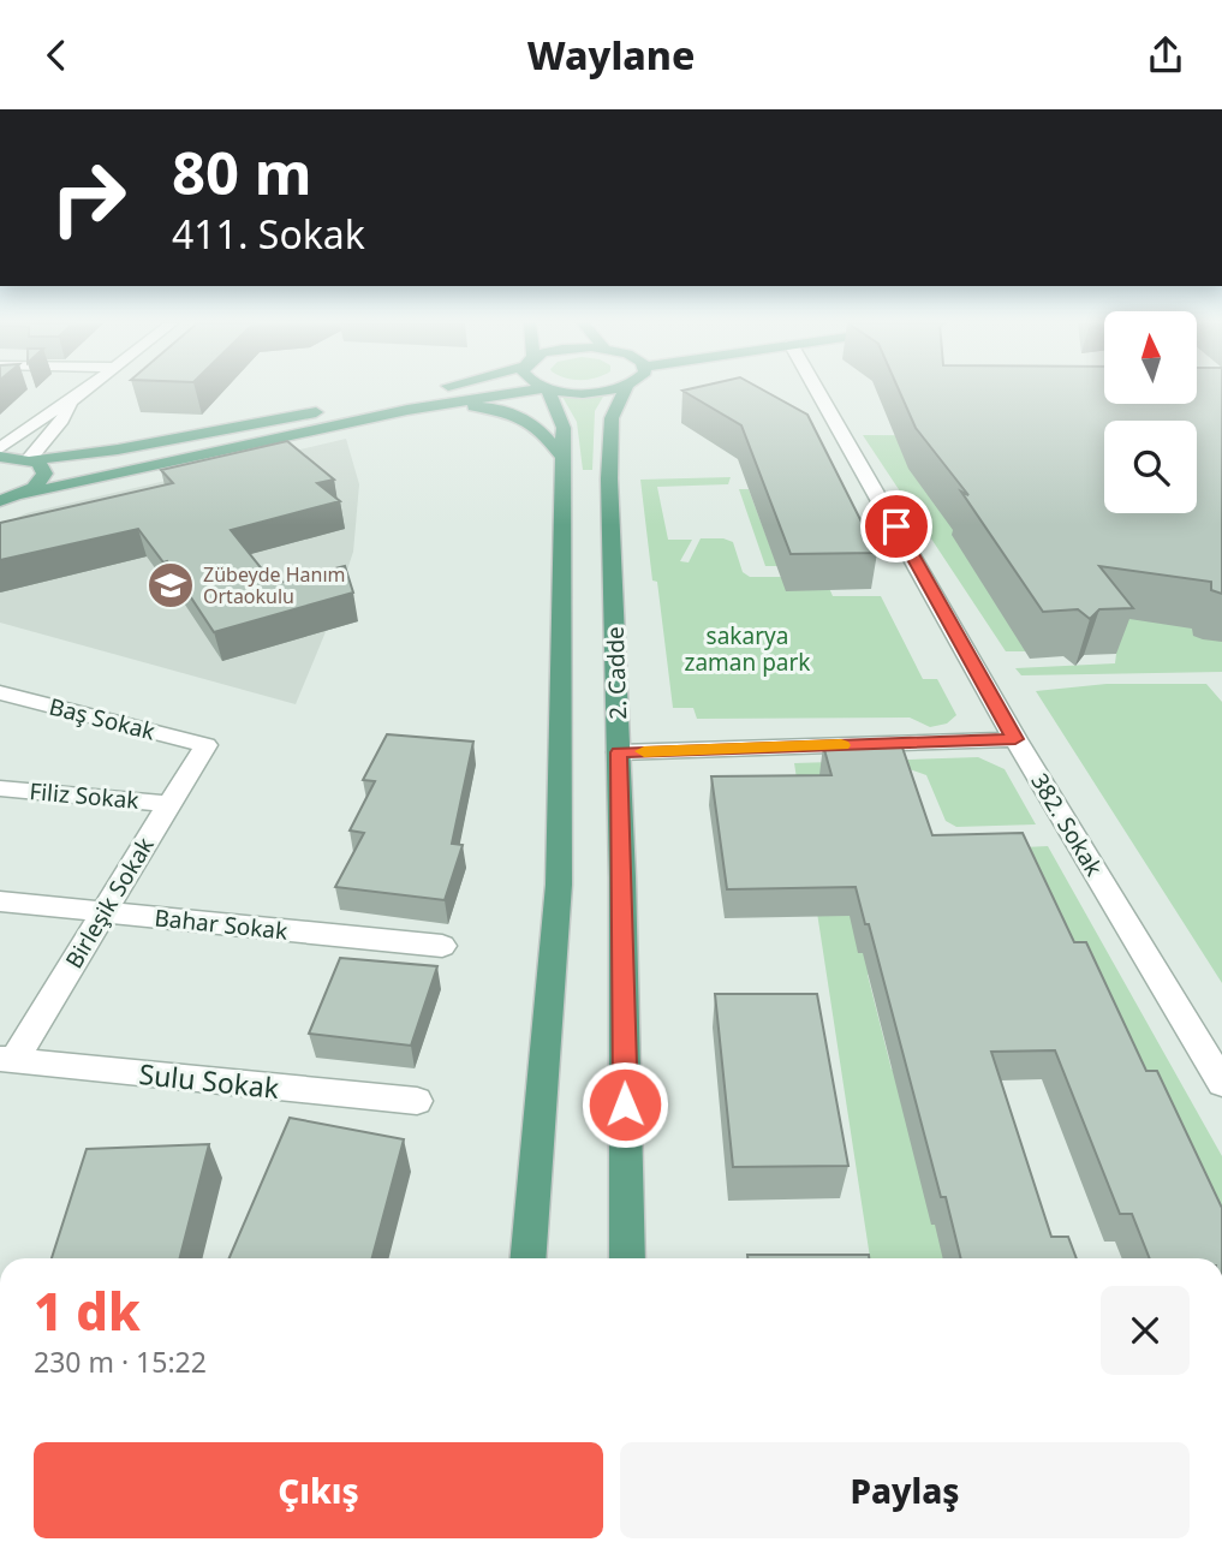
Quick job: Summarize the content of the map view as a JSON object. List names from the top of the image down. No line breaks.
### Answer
{"streets":{"main road":["2. Cadde"],"street":["Baş Sokak","Filiz Sokak","382. Sokak","Birleşik Sokak","Bahar Sokak","Sulu Sokak"]},"crossings":[["Baş Sokak","Birleşik Sokak"],["Filiz Sokak","Birleşik Sokak"],["Birleşik Sokak","Bahar Sokak"],["Birleşik Sokak","Sulu Sokak"]],"parks":["sakarya zaman park"],"places":{"school or university":["Zübeyde Hanım Ortaokulu"]},"north":"top","page":{"header":"Waylane","turn":["80 m","411. Sokak"],"heading":["1 dk","230 m · 15:22"],"buttons":["Çıkış","Paylaş"]}}
